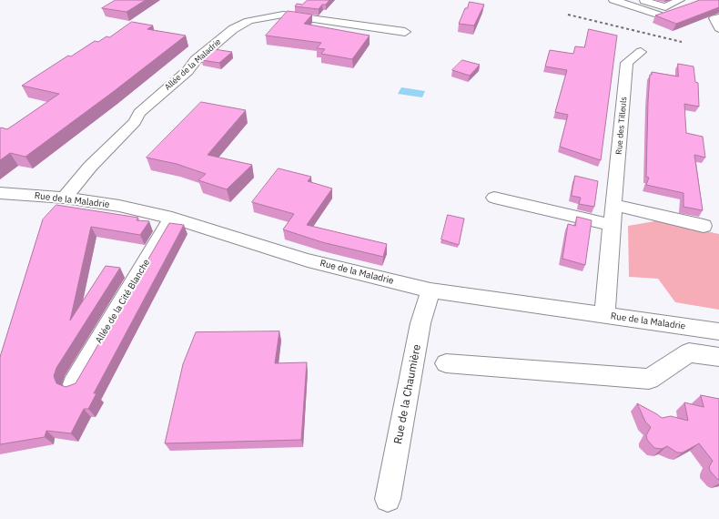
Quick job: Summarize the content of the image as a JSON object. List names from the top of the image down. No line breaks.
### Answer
{"streets":{"street":["Allée de la Maladrie","Rue des Tilleuls","Rue de la Maladrie","Allée de la Cité Blanche","Rue de la Chaumière"]},"crossings":[["Allée de la Maladrie","Rue de la Maladrie"],["Rue des Tilleuls","Rue de la Maladrie"],["Rue de la Maladrie","Allée de la Cité Blanche"],["Rue de la Maladrie","Rue de la Chaumière"]]}
